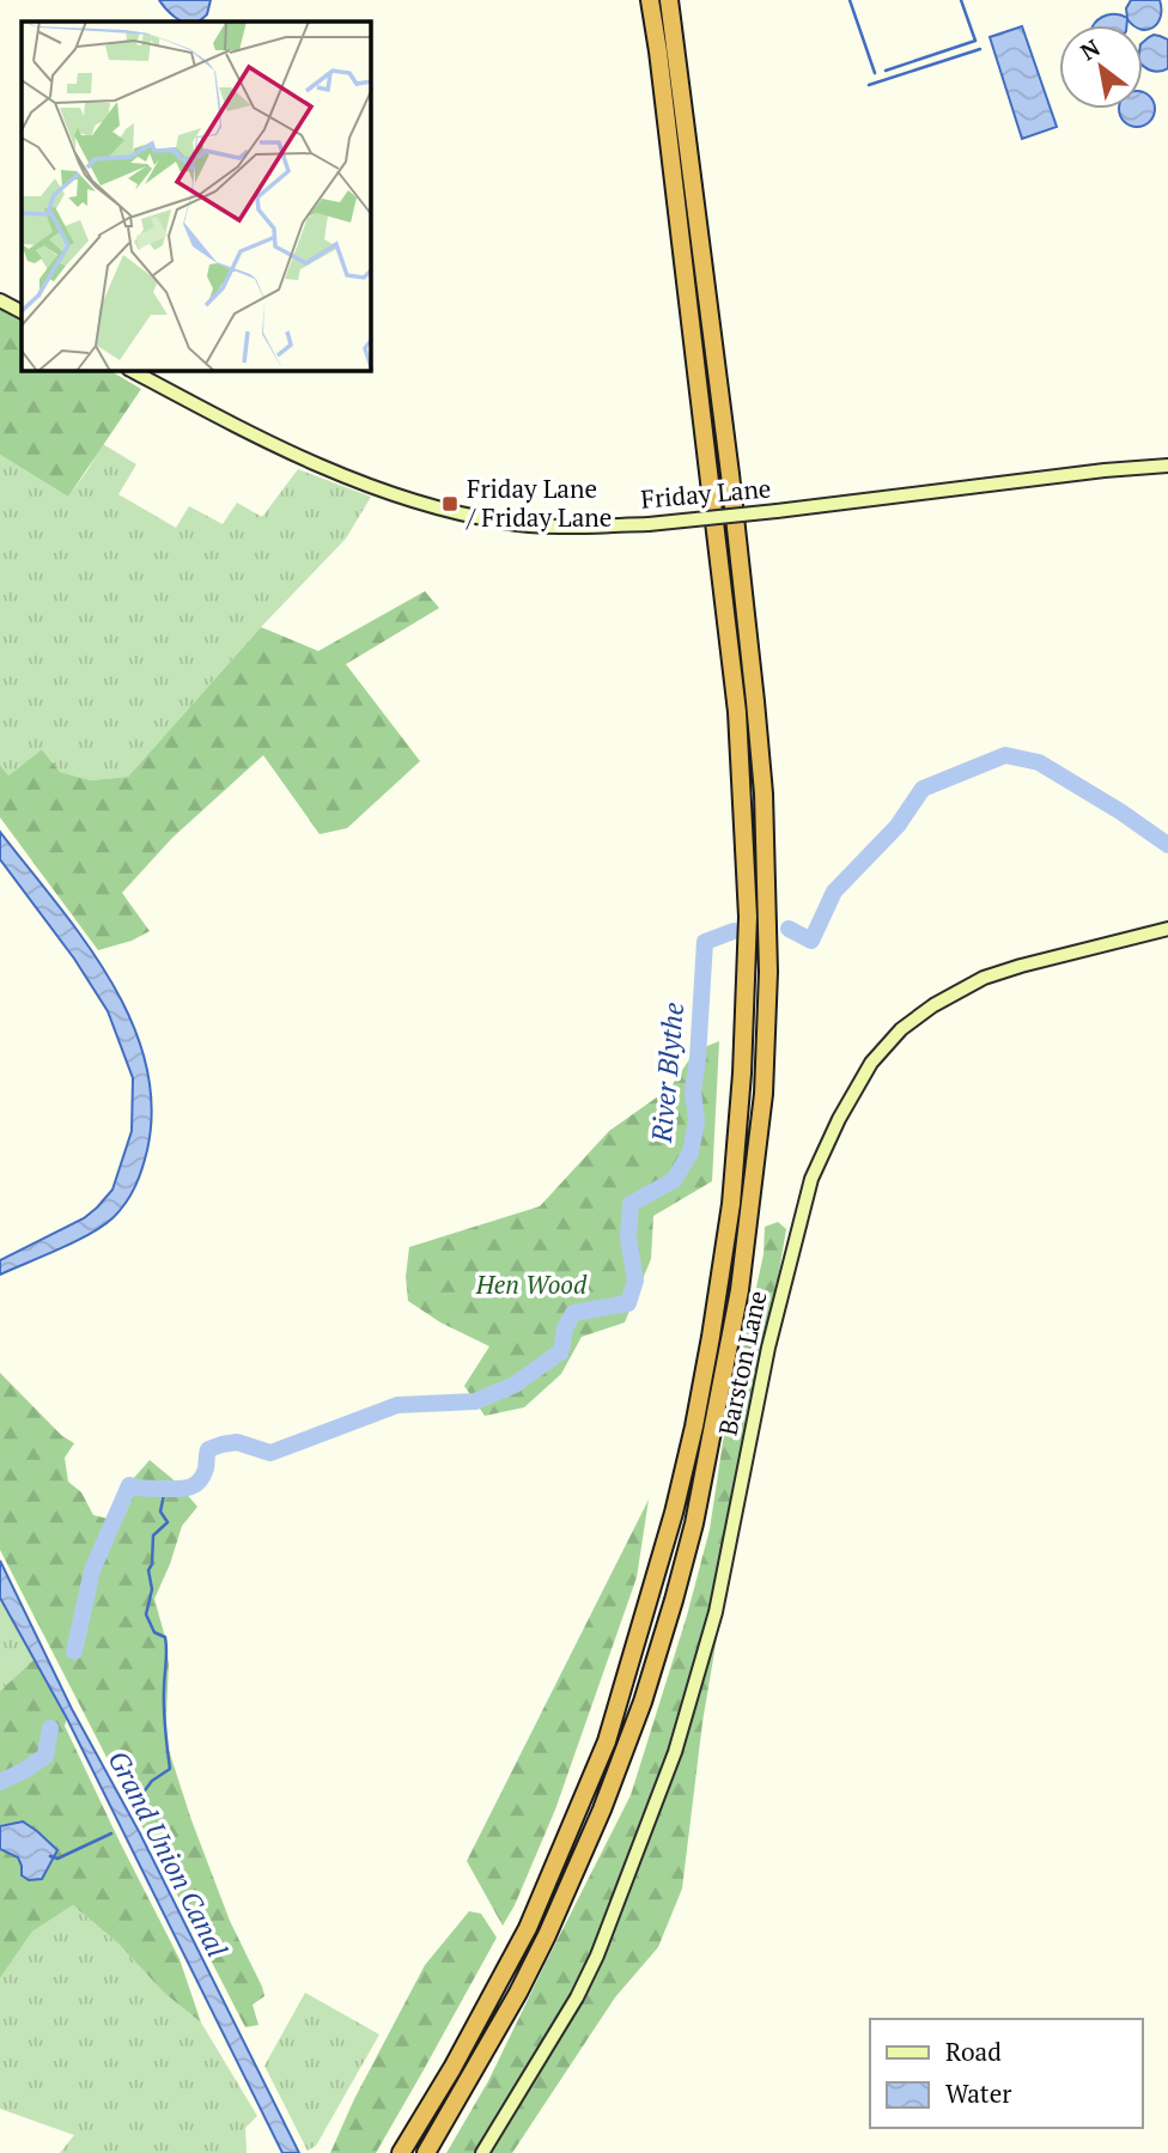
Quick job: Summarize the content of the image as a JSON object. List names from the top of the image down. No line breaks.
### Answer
{"streets":{"street":["Friday Lane","Barston Lane"]},"water":["River Blythe","Grand Union Canal"],"parks":["Hen Wood"],"places":{"transit":["Friday Lane / Friday Lane"]},"legend":["Road","Water"],"north":"top left"}
